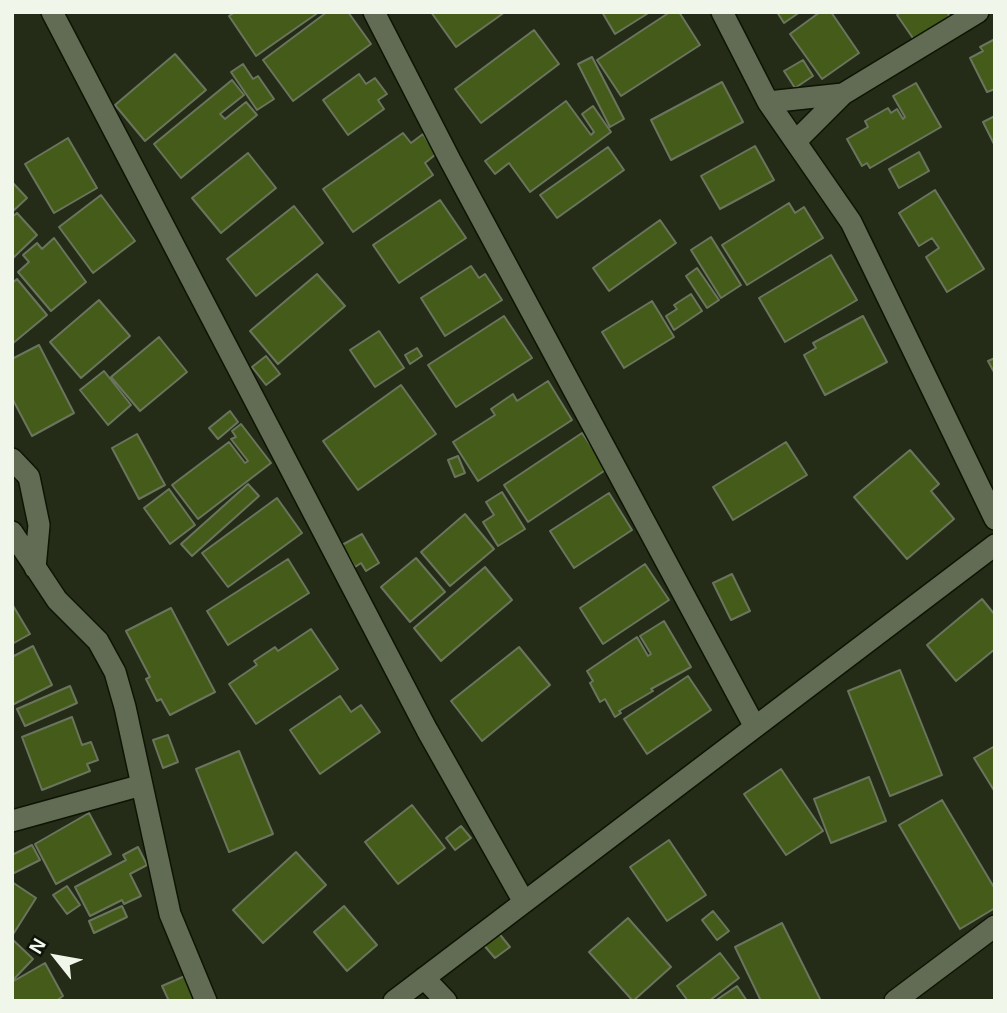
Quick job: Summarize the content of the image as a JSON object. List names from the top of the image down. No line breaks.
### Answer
{"north":"top left"}
